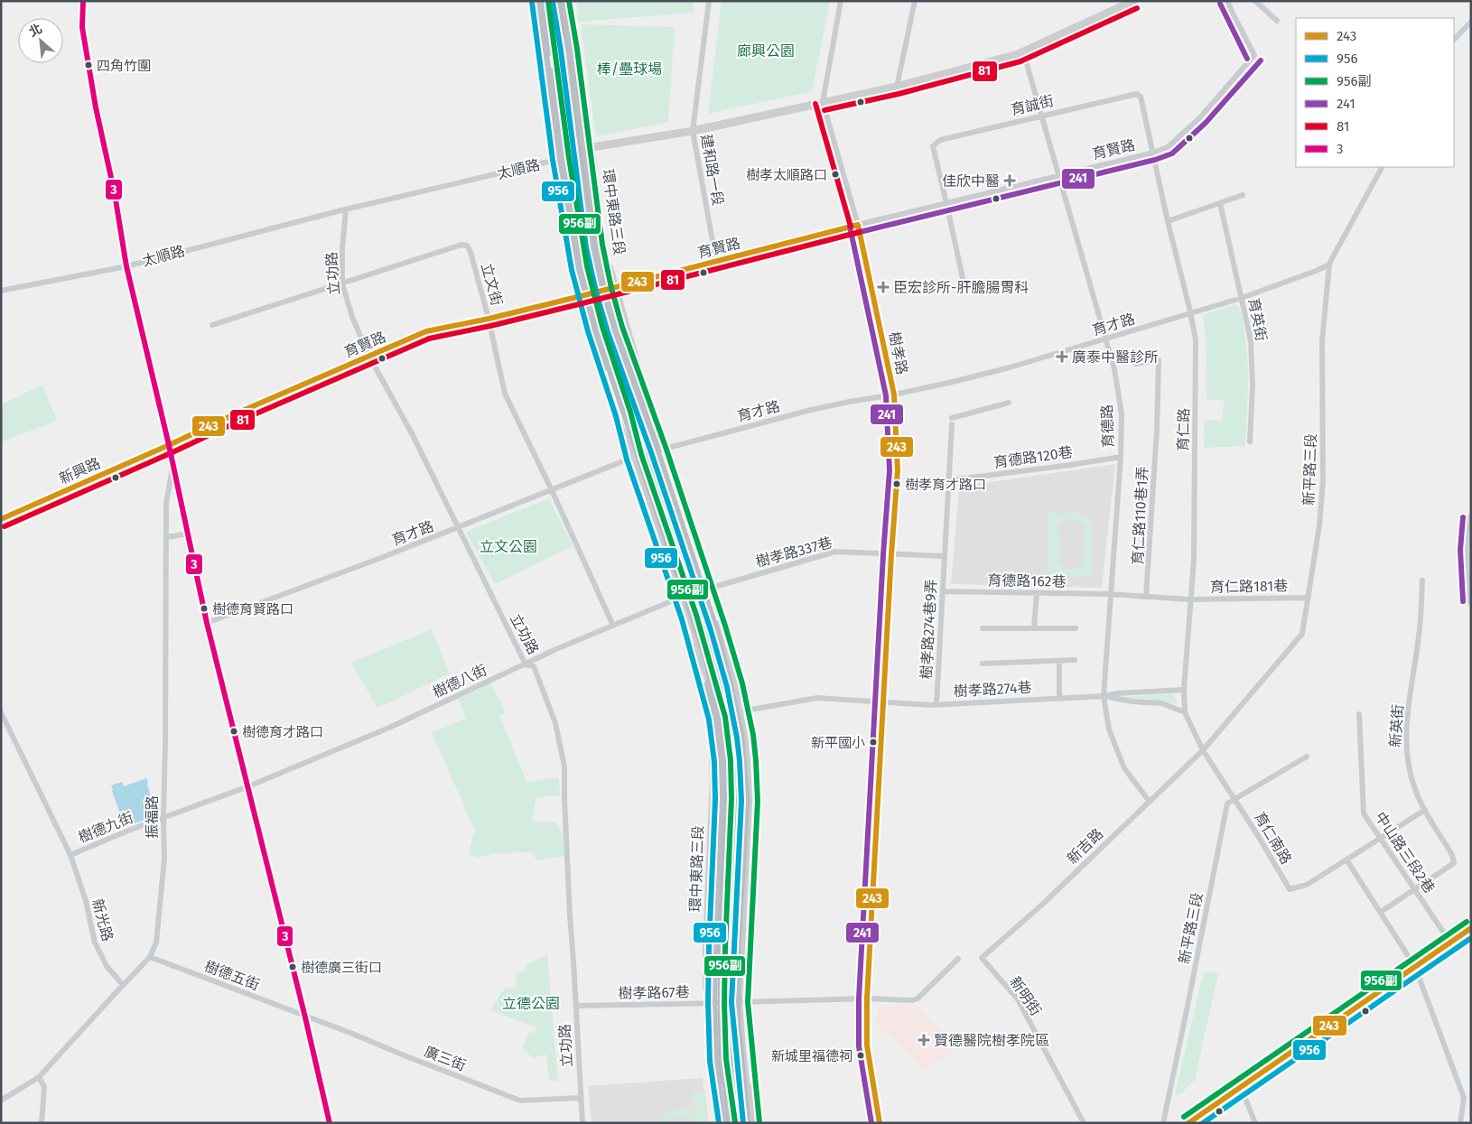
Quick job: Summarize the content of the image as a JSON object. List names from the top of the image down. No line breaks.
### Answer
{"streets":{"street":["育誠街","育賢路","太順路","建和路一段","環中東路三段","立功路","立文街","育英街","育才路","樹孝路","育德路","育仁路","育德路120巷","新平路三段","新興路","育仁路110巷1弄","樹孝路337巷","育德路162巷","育仁路181巷","樹孝路274巷9弄","樹德八街","樹孝路274巷","新英街","振福路","樹德九街","育仁南路","新吉路","中山路三段2巷","新光路","樹德五街","樹孝路67巷","新明街","廣三街"]},"crossings":[["育誠街","育賢路"],["育誠街","育德路"],["育誠街","育仁路"],["育賢路","建和路一段"],["育賢路","環中東路三段"],["育賢路","立功路"],["育賢路","立文街"],["育賢路","樹孝路"],["育賢路","育德路"],["育賢路","育仁路"],["育賢路","新興路"],["太順路","建和路一段"],["太順路","環中東路三段"],["太順路","立功路"],["太順路","樹孝路"],["太順路","育德路"],["環中東路三段","育才路"],["環中東路三段","樹孝路337巷"],["環中東路三段","樹德八街"],["環中東路三段","樹孝路274巷"],["環中東路三段","樹孝路67巷"],["立功路","立文街"],["立功路","育才路"],["立功路","樹德八街"],["立功路","樹孝路67巷"],["立功路","廣三街"],["立文街","育才路"],["立文街","樹德八街"],["育英街","育才路"],["育才路","樹孝路"],["育才路","育德路"],["育才路","育仁路"],["育才路","新平路三段"],["樹孝路","樹孝路337巷"],["樹孝路","樹孝路274巷"],["樹孝路","樹孝路67巷"],["育德路","育德路120巷"],["育德路","育德路162巷"],["育德路","樹孝路274巷"],["育德路","新吉路"],["育仁路","育仁路181巷"],["育德路120巷","樹孝路274巷9弄"],["新平路三段","育仁路181巷"],["新平路三段","育仁南路"],["新平路三段","新吉路"],["樹孝路337巷","樹孝路274巷9弄"],["育德路162巷","樹孝路274巷9弄"],["樹孝路274巷9弄","樹孝路274巷"],["樹德八街","樹德九街"],["新英街","中山路三段2巷"],["振福路","樹德九街"],["振福路","新光路"],["振福路","樹德五街"],["樹德九街","新光路"],["新吉路","新明街"],["樹德五街","廣三街"]],"parks":["廊興公園","棒/壘球場","立文公園","立德公園"],"places":{"other":["四角竹圍","樹孝太順路口","樹孝育才路口","樹德育賢路口","樹德育才路口","新平國小","樹德廣三街口","新城里福德祠"],"health":["佳欣中醫","臣宏診所-肝膽腸胃科","廣泰中醫診所","賢德醫院樹孝院區"]},"lines":["transit line 956副","transit line 3","transit line 956","transit line 241","transit line 81","transit line 243"],"legend":["243","956","956副","241","81","3"],"north":"top left"}
